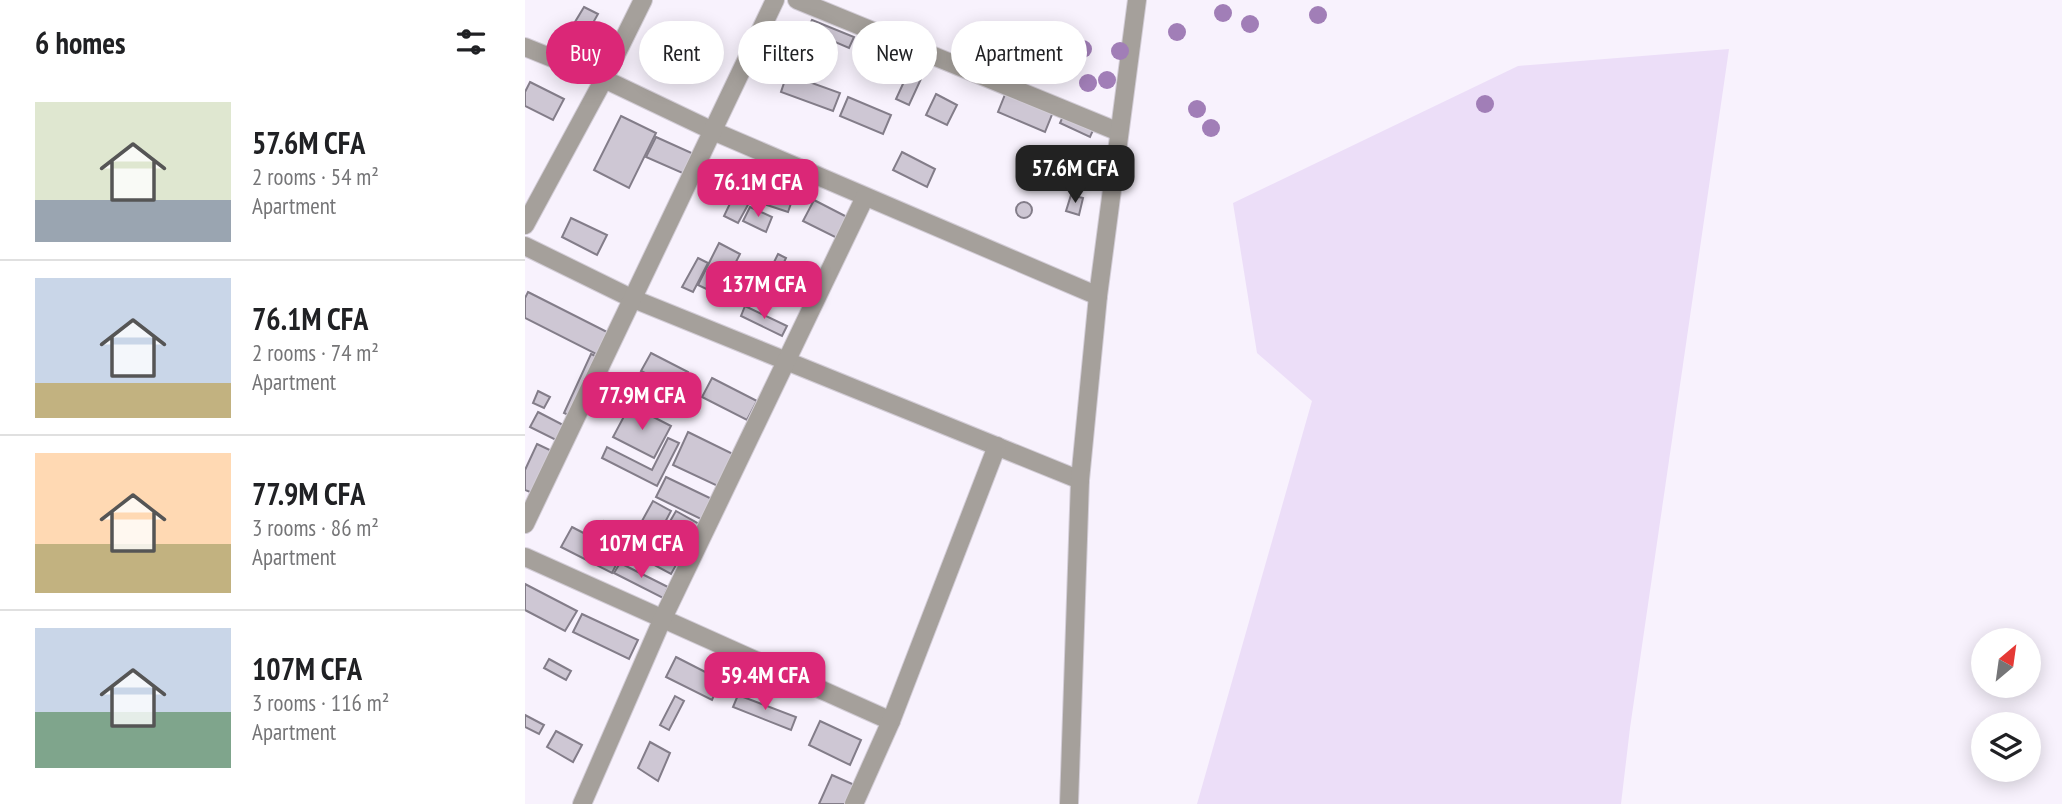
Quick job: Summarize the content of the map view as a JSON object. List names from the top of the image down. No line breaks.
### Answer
{"north":"top right","page":{"heading":"6 homes","chip":["Buy","Rent","Filters","New","Apartment"],"list":[{"name":"57.6M CFA","note":"2 rooms · 54 m² · Apartment"},{"name":"76.1M CFA","note":"2 rooms · 74 m² · Apartment"},{"name":"77.9M CFA","note":"3 rooms · 86 m² · Apartment"},{"name":"107M CFA","note":"3 rooms · 116 m² · Apartment"}],"price":["57.6M CFA","76.1M CFA","137M CFA","77.9M CFA","107M CFA","59.4M CFA"]}}
